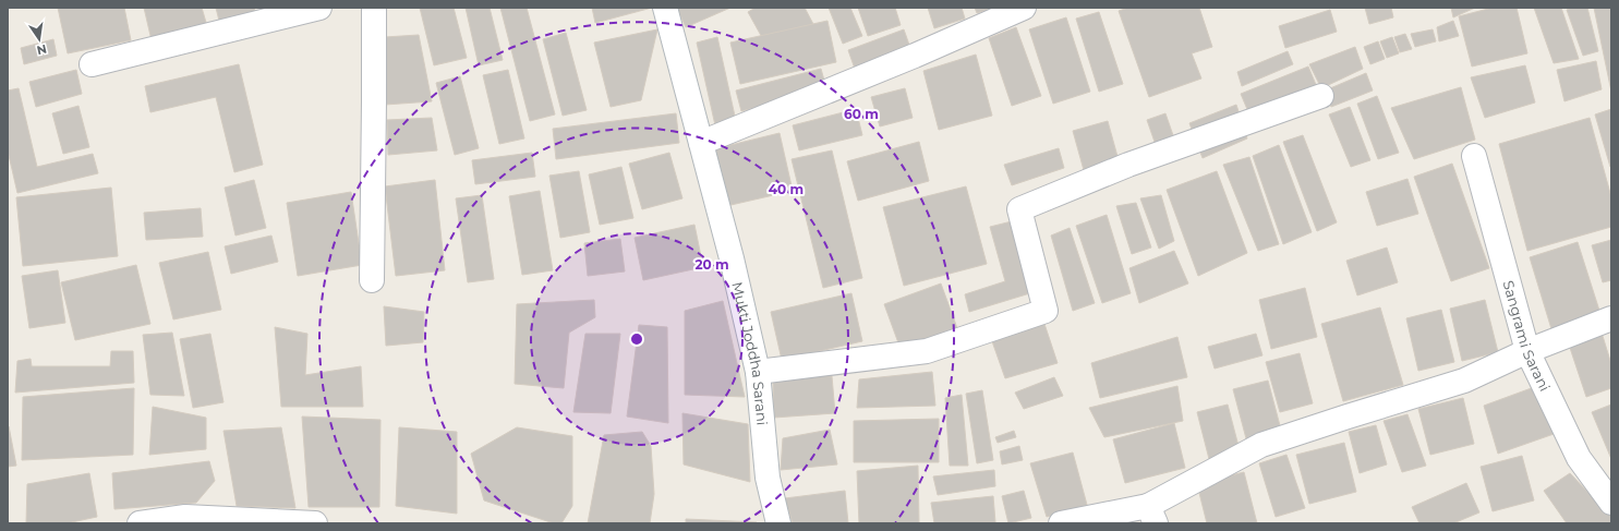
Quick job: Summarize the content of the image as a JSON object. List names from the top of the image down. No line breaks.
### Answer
{"streets":{"street":["Sangrami Sarani","Mukti Joddha Sarani"]},"north":"bottom","rings":["60 m","40 m","20 m"]}
